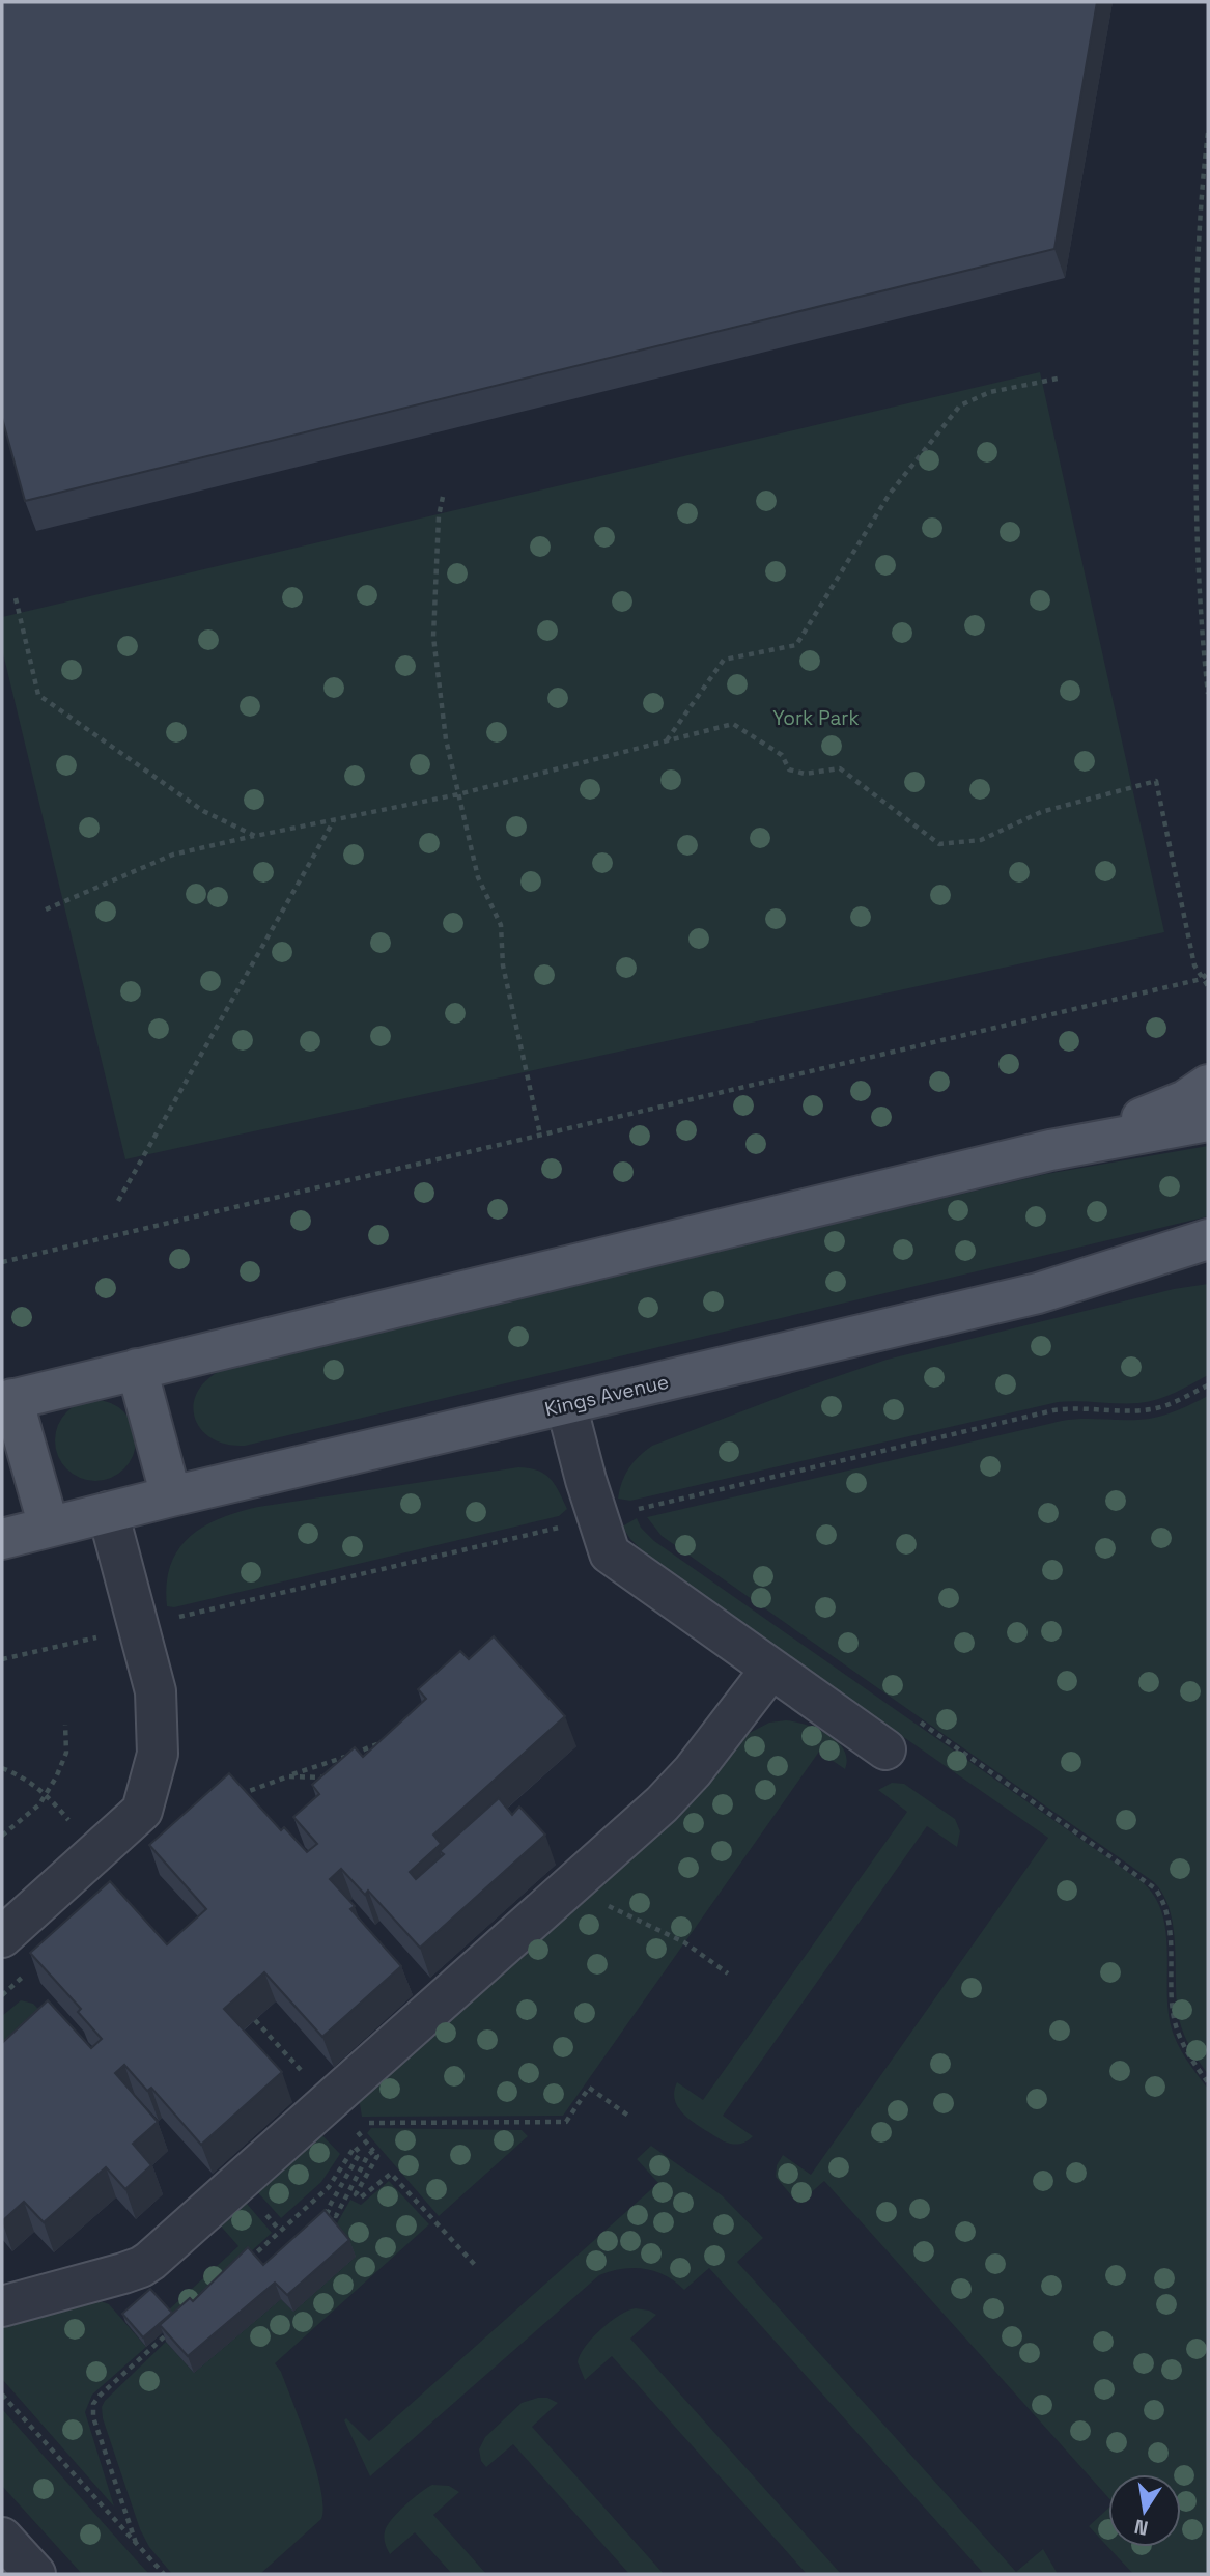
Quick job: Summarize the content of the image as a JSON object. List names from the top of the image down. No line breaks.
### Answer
{"streets":{"main road":["Kings Avenue"]},"parks":["York Park"],"north":"bottom"}
